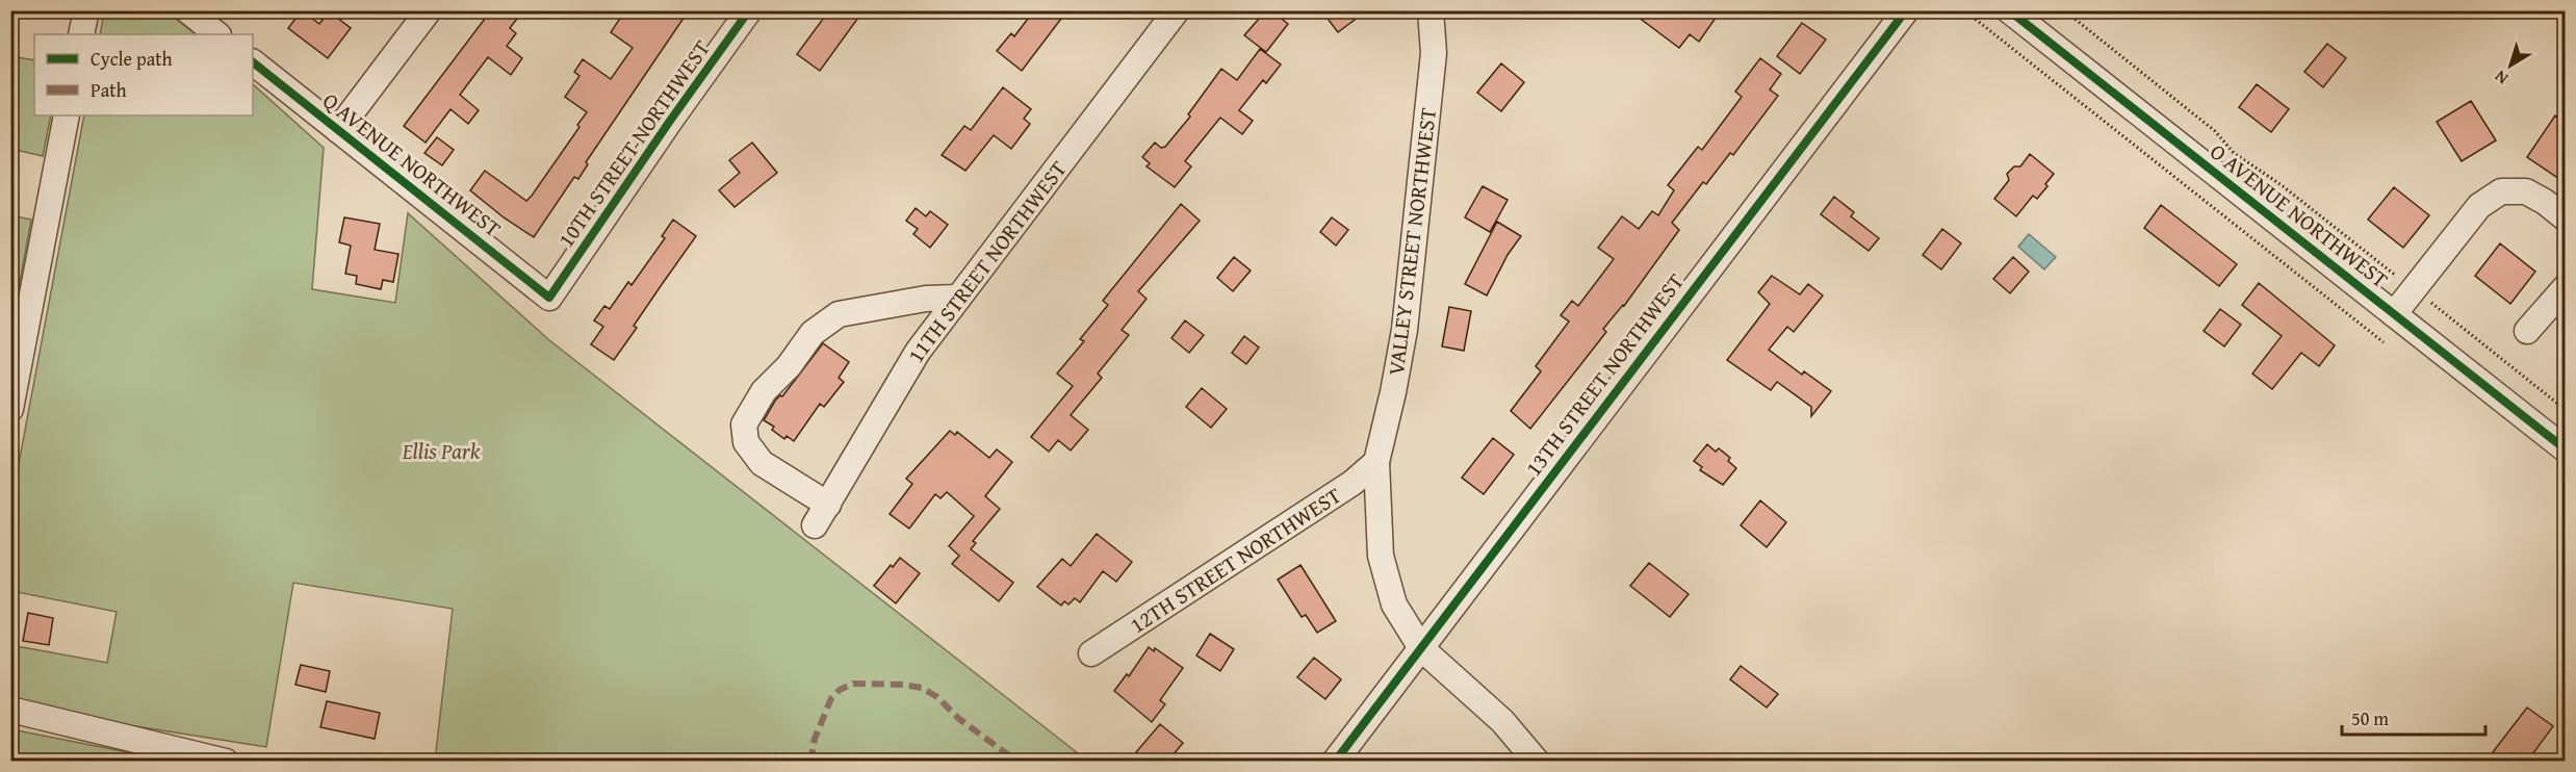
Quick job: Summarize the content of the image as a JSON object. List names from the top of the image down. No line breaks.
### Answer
{"streets":{"street":["10TH STREET NORTHWEST","Q AVENUE NORTHWEST","O AVENUE NORTHWEST","VALLEY STREET NORTHWEST","11TH STREET NORTHWEST","13TH STREET NORTHWEST","12TH STREET NORTHWEST"]},"crossings":[["10TH STREET NORTHWEST","Q AVENUE NORTHWEST"],["VALLEY STREET NORTHWEST","13TH STREET NORTHWEST"],["VALLEY STREET NORTHWEST","12TH STREET NORTHWEST"]],"parks":["Ellis Park"],"legend":["Cycle path","Path"],"scale_bar":"50 m","north":"bottom left"}
